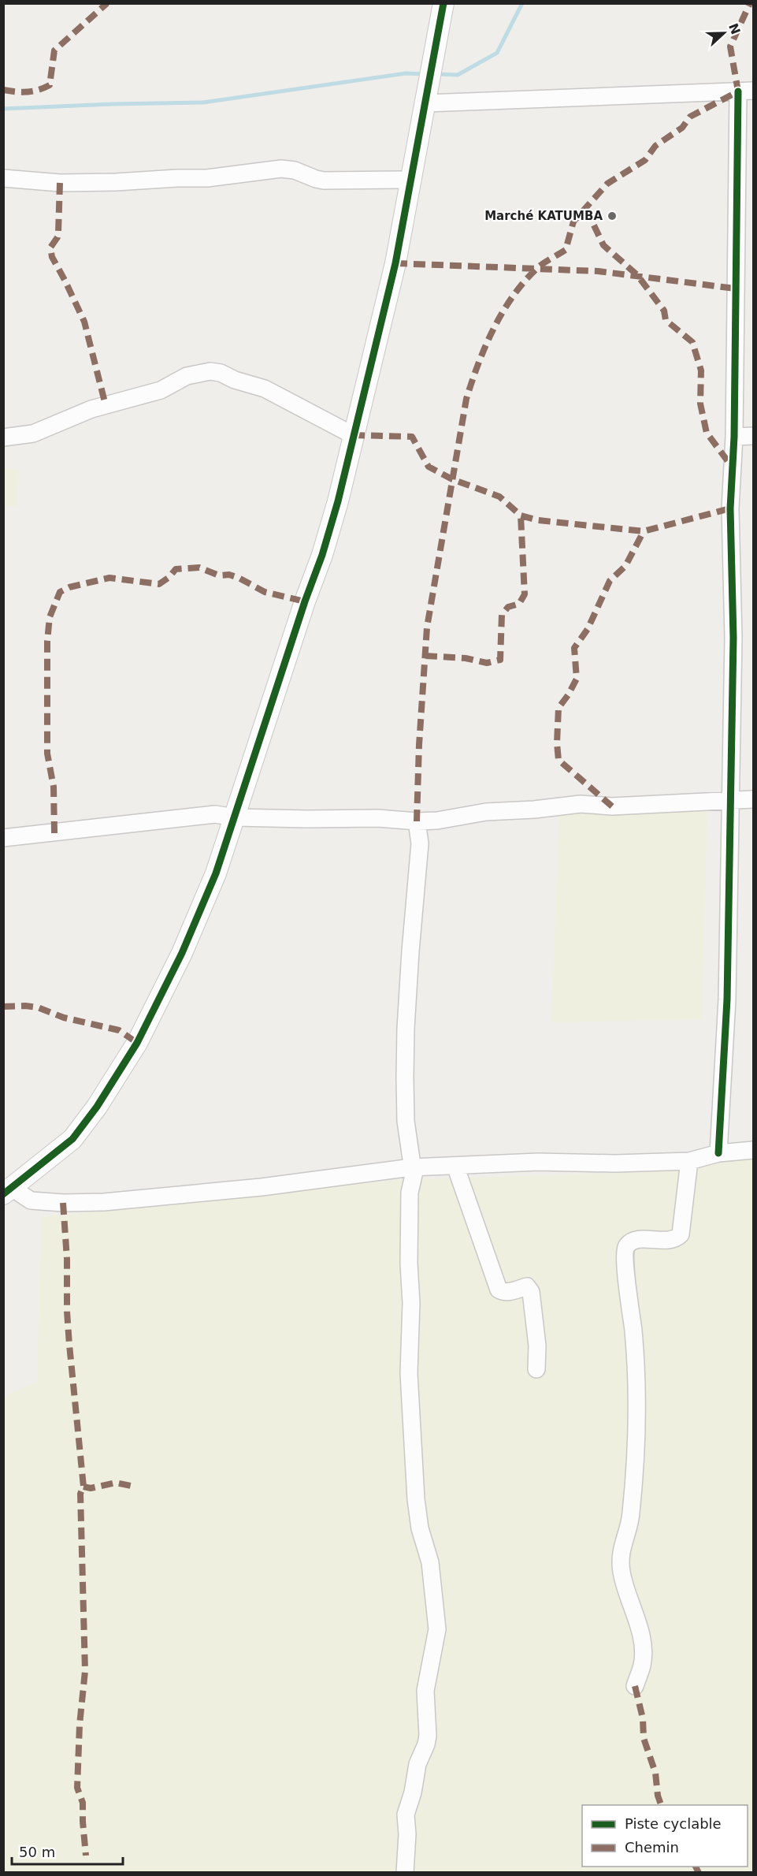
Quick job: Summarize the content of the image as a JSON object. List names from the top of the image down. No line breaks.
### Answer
{"places":["Marché KATUMBA"],"legend":["Piste cyclable","Chemin"],"scale_bar":"50 m","north":"right"}
